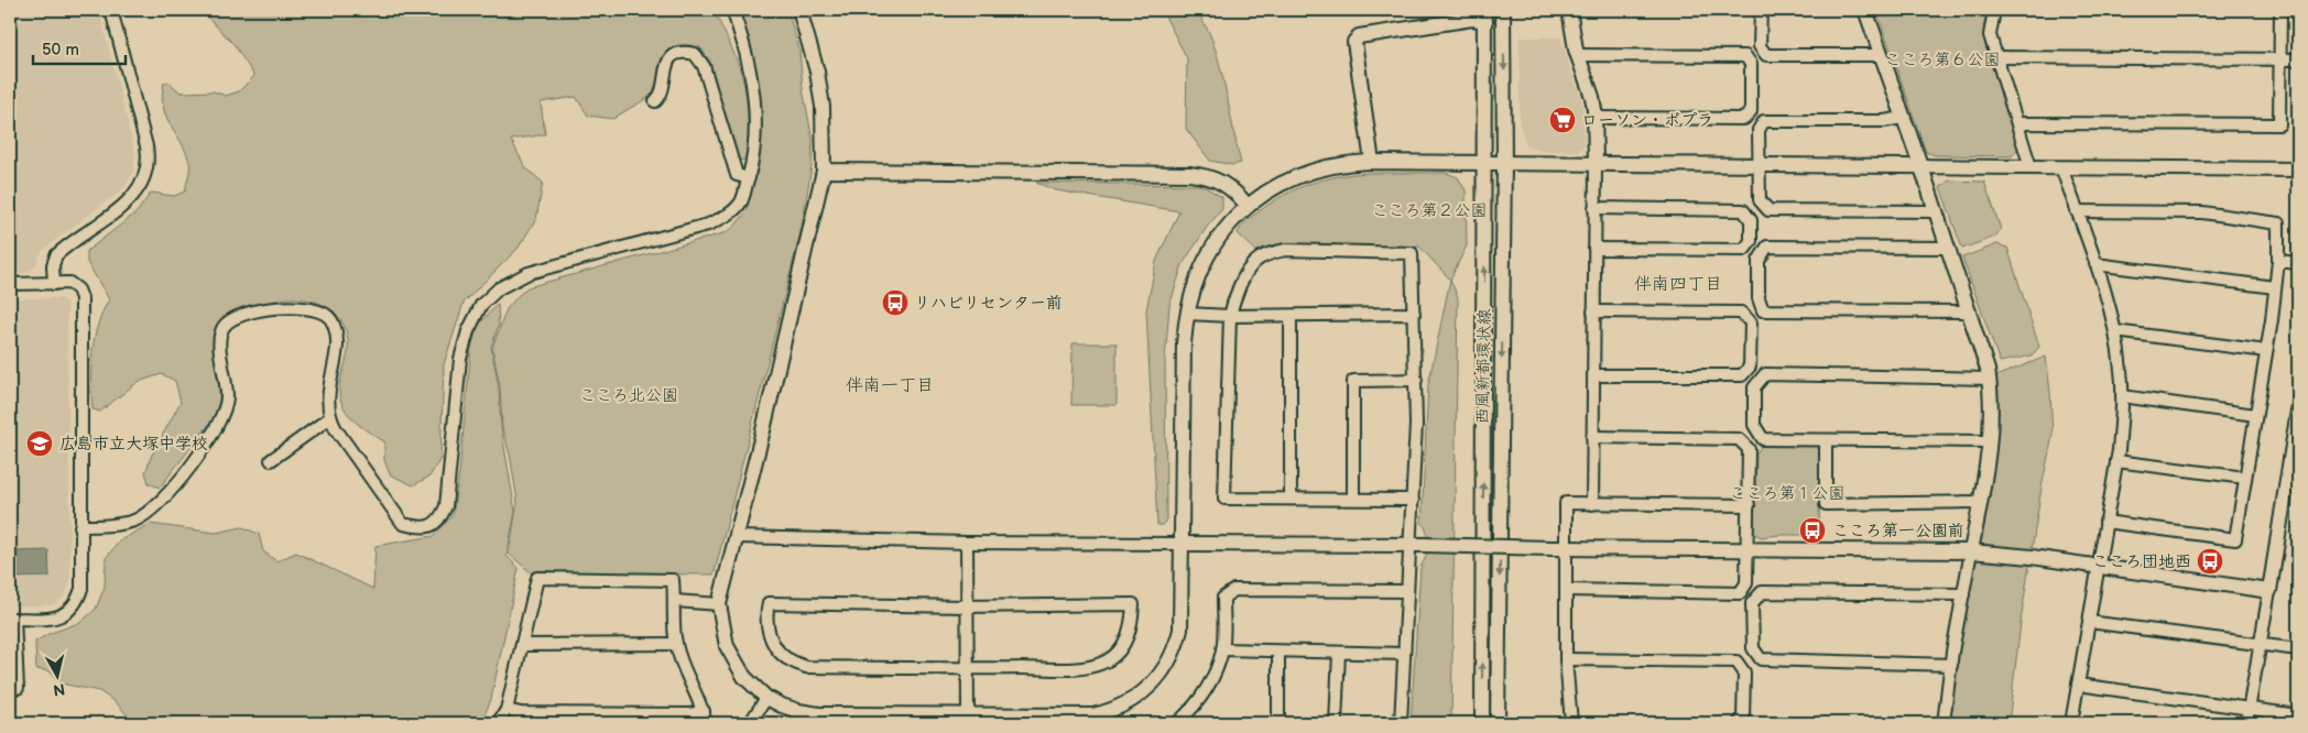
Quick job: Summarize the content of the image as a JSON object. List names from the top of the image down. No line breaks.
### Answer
{"streets":{"street":["西風新都環状線"]},"districts":["伴南四丁目","伴南一丁目"],"parks":["こころ第６公園","こころ第２公園","こころ北公園","こころ第１公園"],"places":{"supermarket":["ローソン・ポプラ"],"bus stop":["リハビリセンター前","こころ第一公園前","こころ団地西"],"school or university":["広島市立大塚中学校"]},"scale_bar":"50 m","north":"bottom"}
